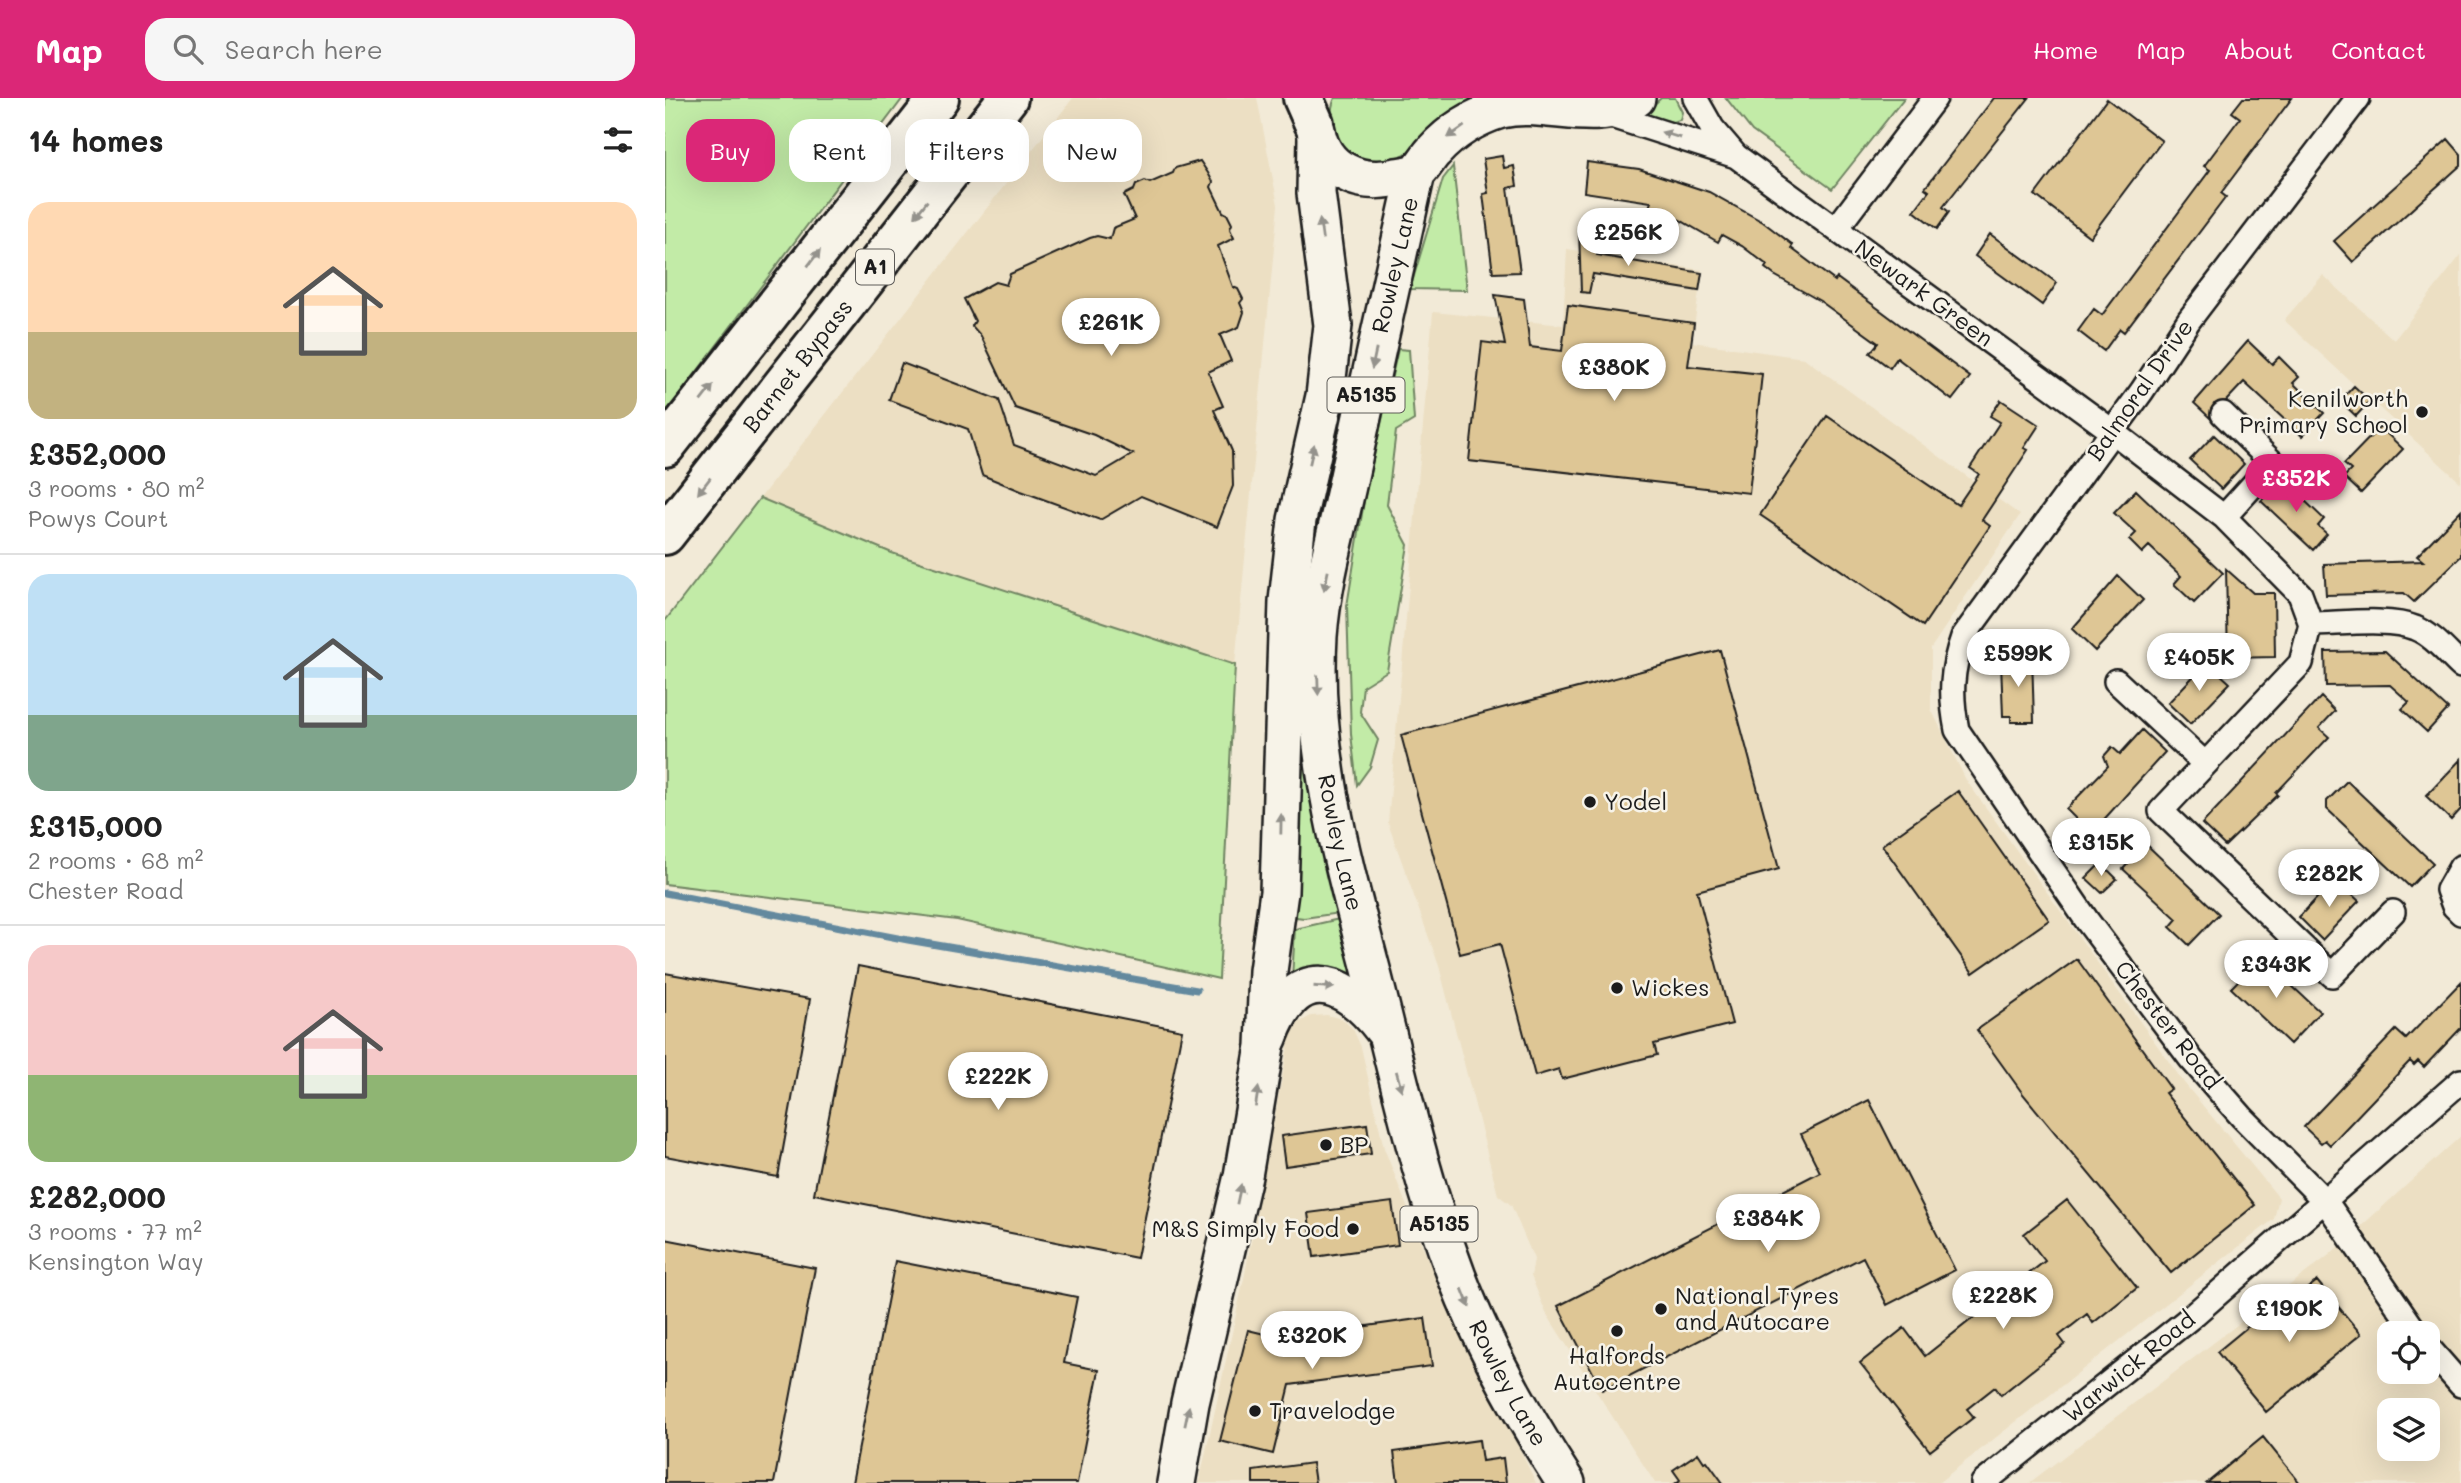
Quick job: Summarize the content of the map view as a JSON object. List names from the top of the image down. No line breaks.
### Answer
{"streets":{"highway":["A1","Barnet Bypass"],"main road":["Rowley Lane","A5135"],"street":["Newark Green","Balmoral Drive","Chester Road","Warwick Road"]},"crossings":[["Rowley Lane","A5135"],["Newark Green","Balmoral Drive"],["Balmoral Drive","Chester Road"],["Chester Road","Warwick Road"]],"places":["Kenilworth Primary School","Yodel","Wickes","BP","M&S Simply Food","National Tyres and Autocare","Halfords Autocentre","Travelodge"],"page":{"header":"Map","search":"Search here","nav":["Home","Map","About","Contact"],"heading":"14 homes","chip":["Buy","Rent","Filters","New"],"list":[{"name":"£352,000","note":"3 rooms · 80 m² · Powys Court"},{"name":"£315,000","note":"2 rooms · 68 m² · Chester Road"},{"name":"£282,000","note":"3 rooms · 77 m² · Kensington Way"}],"price":["£256K","£261K","£380K","£352K","£599K","£405K","£315K","£282K","£343K","£222K","£384K","£228K","£190K","£320K"]}}
